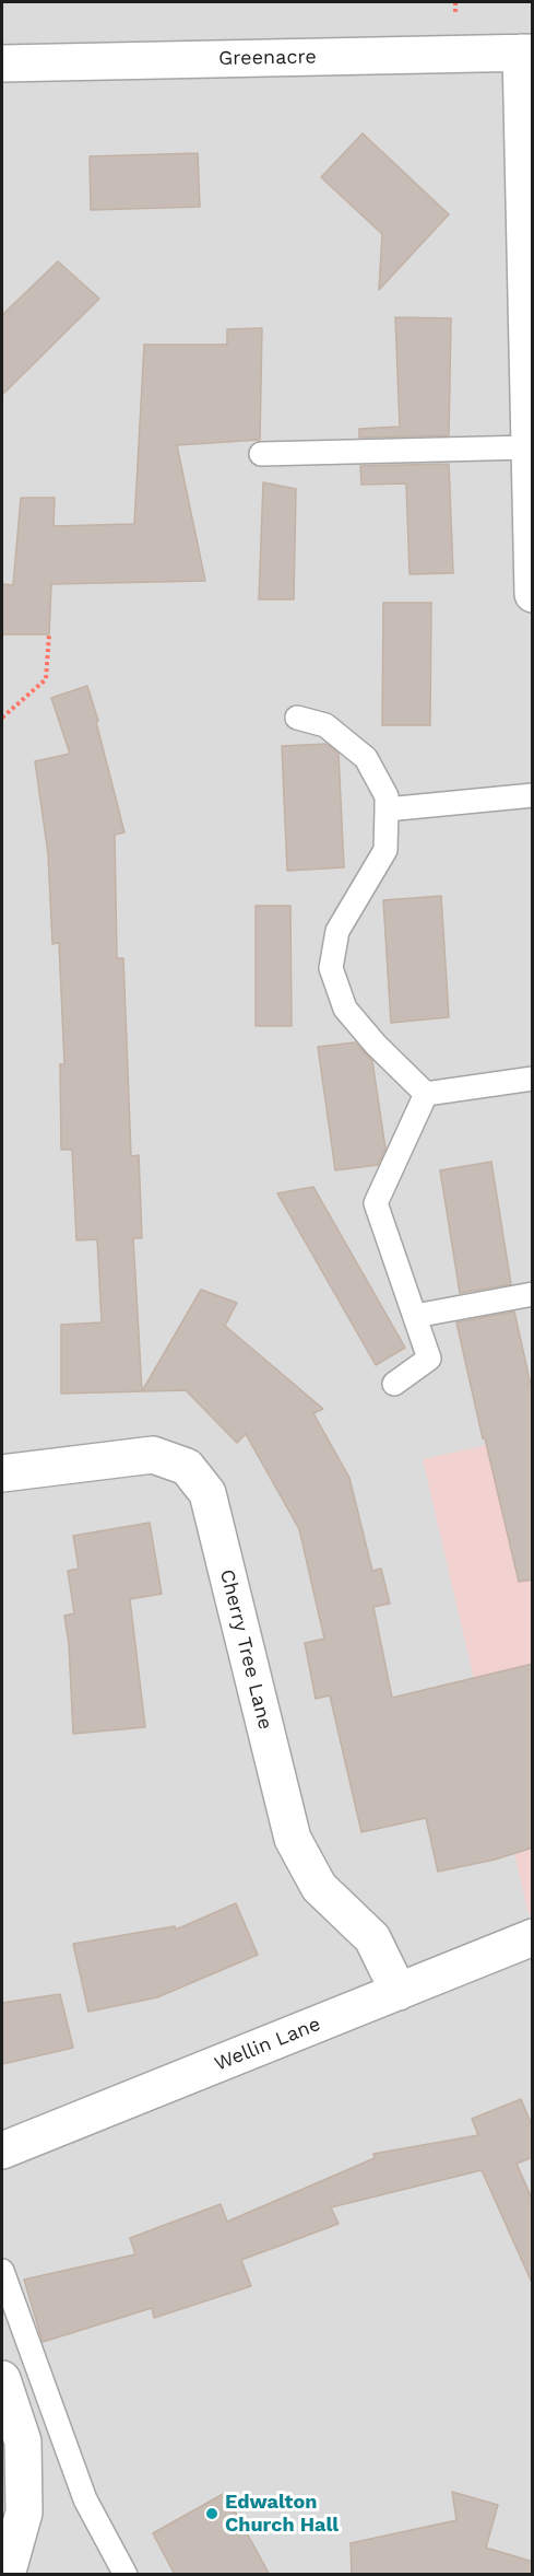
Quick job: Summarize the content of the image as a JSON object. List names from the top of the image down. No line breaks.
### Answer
{"streets":{"street":["Greenacre","Cherry Tree Lane","Wellin Lane"]},"crossings":[["Cherry Tree Lane","Wellin Lane"]],"places":["Edwalton Church Hall"]}
